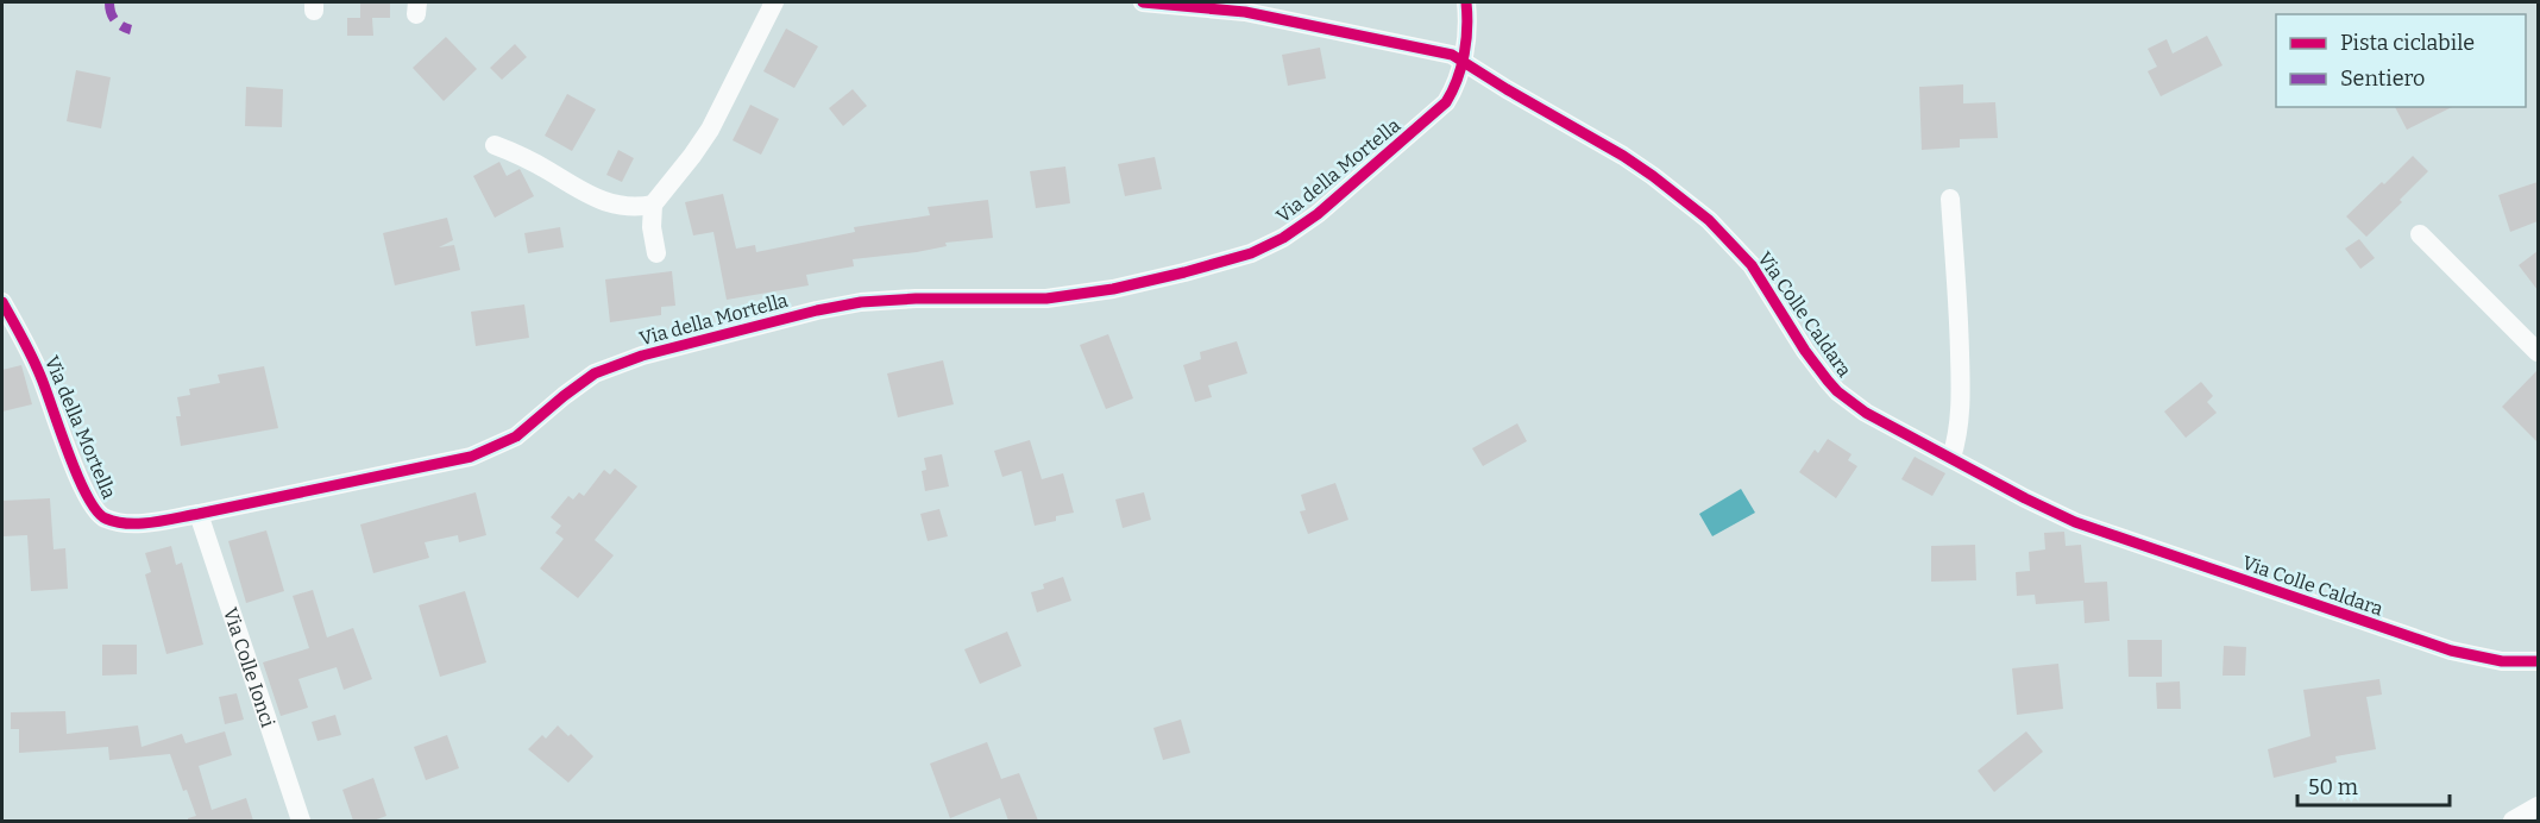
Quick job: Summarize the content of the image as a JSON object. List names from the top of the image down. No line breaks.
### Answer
{"streets":{"street":["Via della Mortella","Via Colle Caldara","Via Colle Ionci"]},"crossings":[["Via della Mortella","Via Colle Caldara"],["Via della Mortella","Via Colle Ionci"]],"legend":["Pista ciclabile","Sentiero"],"scale_bar":"50 m"}
